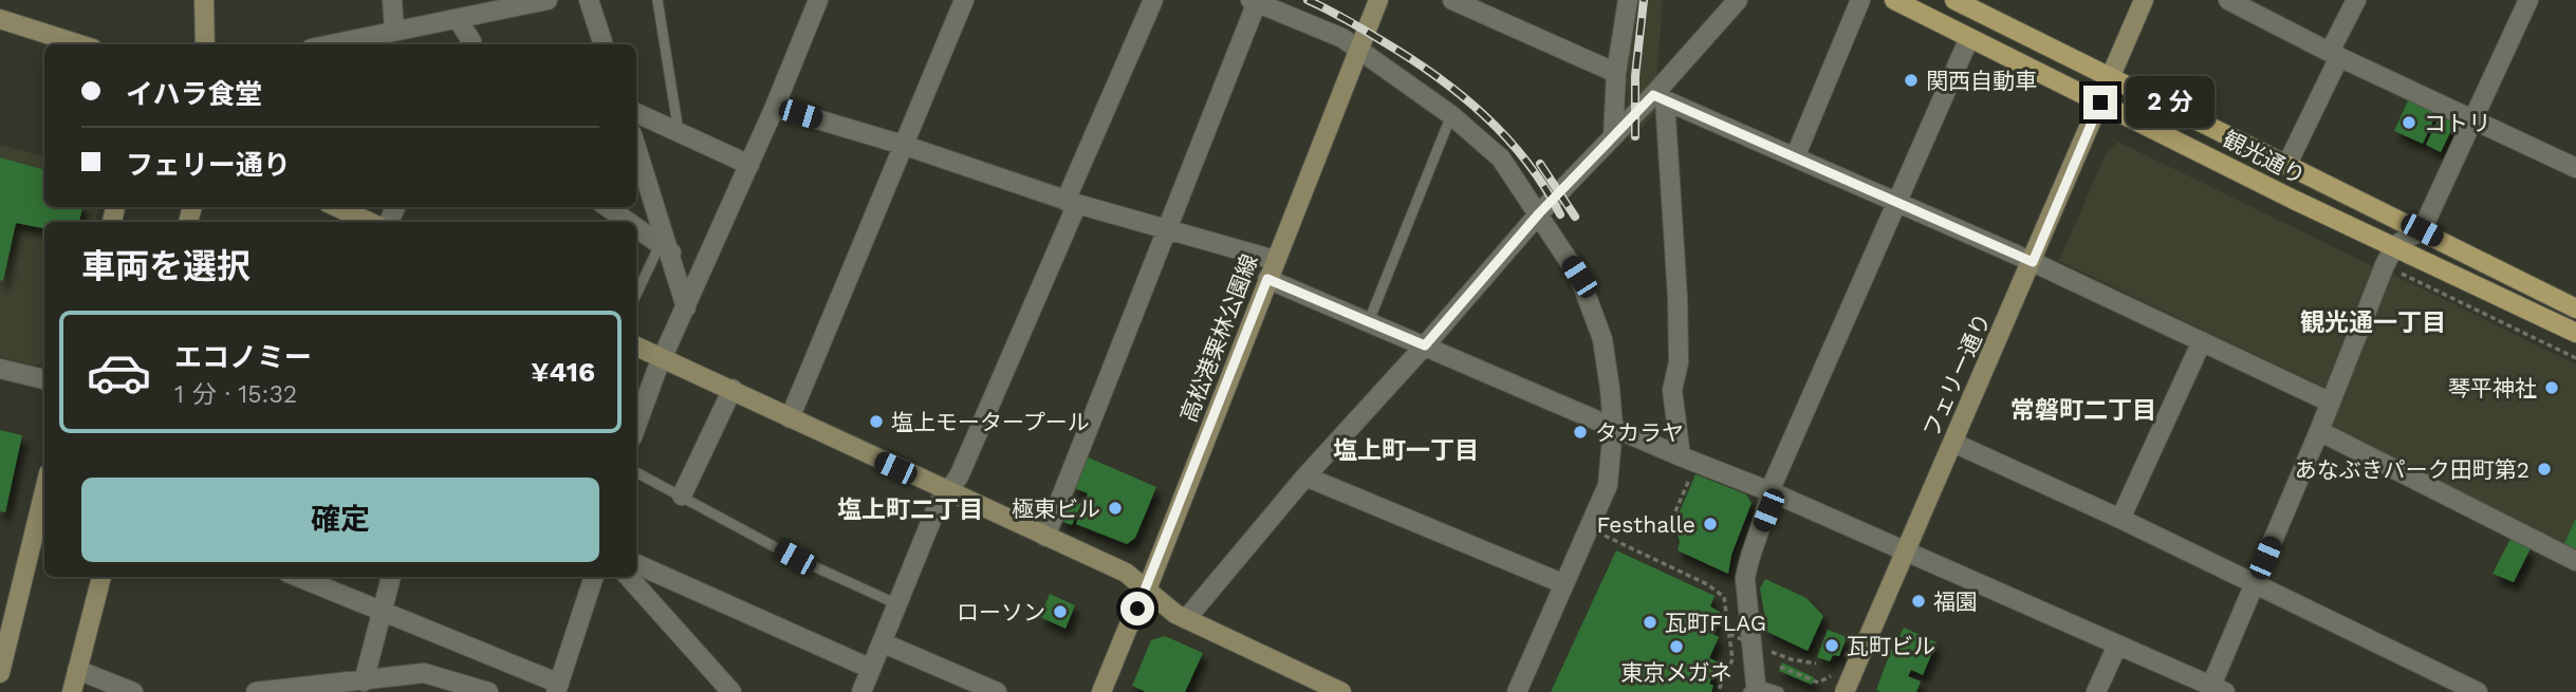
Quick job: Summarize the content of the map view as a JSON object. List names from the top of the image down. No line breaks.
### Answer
{"streets":{"main road":["観光通り"],"street":["高松港栗林公園線","フェリー通り"]},"crossings":[["観光通り","フェリー通り"]],"districts":["観光通一丁目","常磐町二丁目","塩上町一丁目","塩上町二丁目"],"places":["関西自動車","コトリ","琴平神社","塩上モータープール","タカラヤ","あなぶきパーク田町第2","極東ビル","Festhalle","福園","ローソン","瓦町FLAG","瓦町ビル","東京メガネ"],"page":{"banner":["イハラ食堂","フェリー通り"],"bubble":"2 分","heading":"車両を選択","list":[{"name":"エコノミー","note":"1 分 · 15:32","value":"¥416"}],"buttons":"確定"}}
